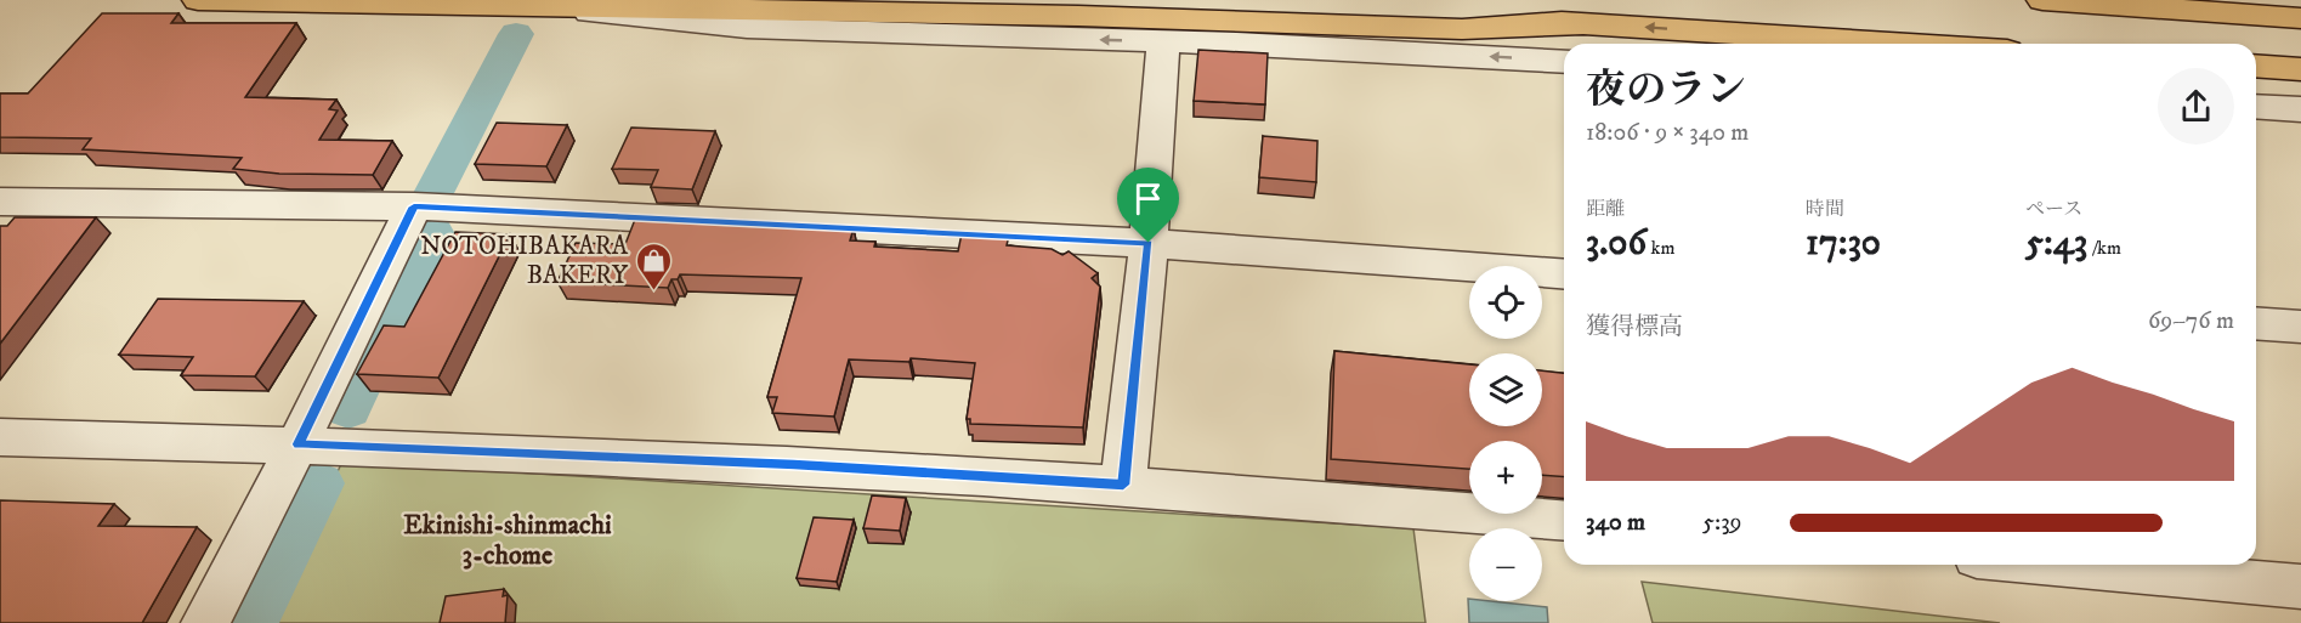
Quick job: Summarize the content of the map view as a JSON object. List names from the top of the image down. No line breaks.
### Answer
{"districts":["Ekinishi-shinmachi 3-chome"],"places":{"shop":["NOTOHIBAKARA BAKERY"]},"page":{"heading":["夜のラン","18:06 · 9 × 340 m"],"stats":[["距離","3.06 km"],["時間","17:30"],["ペース","5:43 /km"]],"map_buttons":["+","−"],"chart":["獲得標高","69–76 m"],"list":[{"name":"340 m","note":"5:39"}]}}
